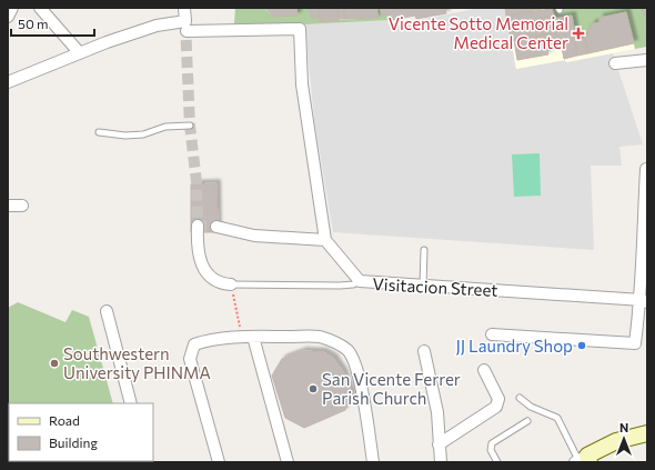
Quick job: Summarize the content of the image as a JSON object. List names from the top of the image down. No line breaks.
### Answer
{"streets":{"street":["Visitacion Street"]},"places":{"health":["Vicente Sotto Memorial Medical Center"],"other":["JJ Laundry Shop","Southwestern University PHINMA","San Vicente Ferrer Parish Church"]},"legend":["Road","Building"],"scale_bar":"50 m","north":"top"}
